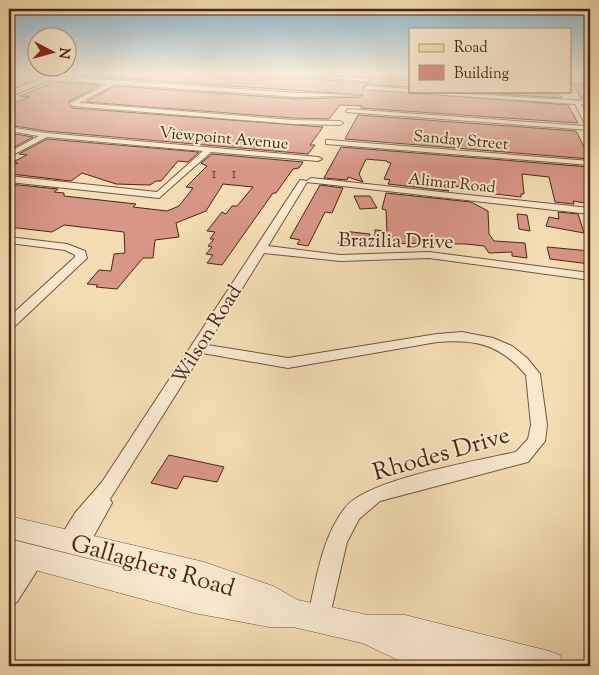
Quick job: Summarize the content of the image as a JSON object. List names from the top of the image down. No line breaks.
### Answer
{"streets":{"street":["Viewpoint Avenue","Sanday Street","Alimar Road","Brazilia Drive","Wilson Road","Rhodes Drive","Gallaghers Road"]},"crossings":[["Viewpoint Avenue","Sanday Street"],["Viewpoint Avenue","Alimar Road"],["Viewpoint Avenue","Wilson Road"],["Sanday Street","Alimar Road"],["Sanday Street","Wilson Road"],["Alimar Road","Wilson Road"],["Brazilia Drive","Wilson Road"],["Wilson Road","Rhodes Drive"],["Wilson Road","Gallaghers Road"],["Rhodes Drive","Gallaghers Road"]],"house_numbers":["1","1"],"legend":["Road","Building"],"north":"right"}
